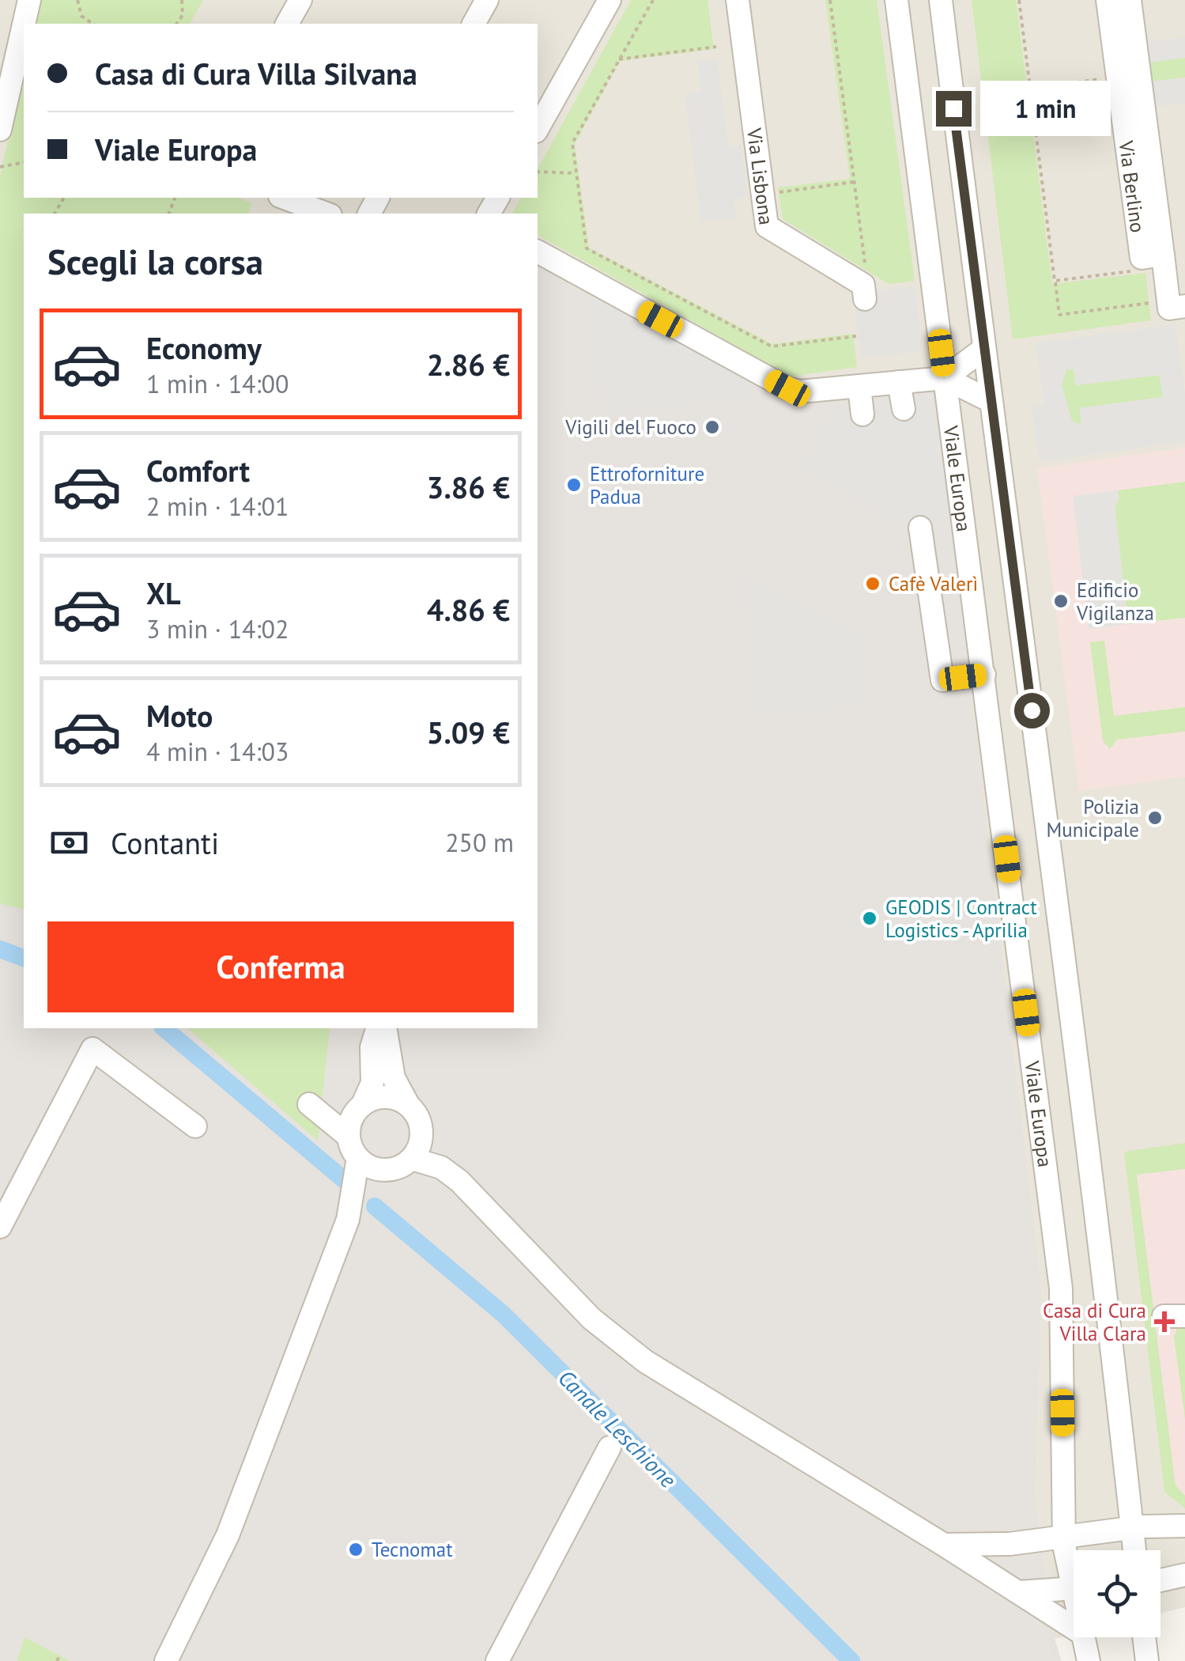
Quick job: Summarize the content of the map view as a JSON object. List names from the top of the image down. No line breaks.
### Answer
{"streets":{"street":["Via Lisbona","Via Berlino","Viale Europa"]},"water":["Canale Leschione"],"places":{"other":["Vigili del Fuoco","Ettroforniture Padua","Cafè Valerì","Edificio Vigilanza","Polizia Municipale","GEODIS | Contract Logistics - Aprilia","Tecnomat"],"health":["Casa di Cura Villa Clara"]},"page":{"banner":["Casa di Cura Villa Silvana","Viale Europa"],"bubble":"1 min","heading":"Scegli la corsa","list":[{"name":"Economy","note":"1 min · 14:00","value":"2.86 €"},{"name":"Comfort","note":"2 min · 14:01","value":"3.86 €"},{"name":"XL","note":"3 min · 14:02","value":"4.86 €"},{"name":"Moto","note":"4 min · 14:03","value":"5.09 €"}],"pay":["Contanti","250 m"],"buttons":"Conferma"}}
